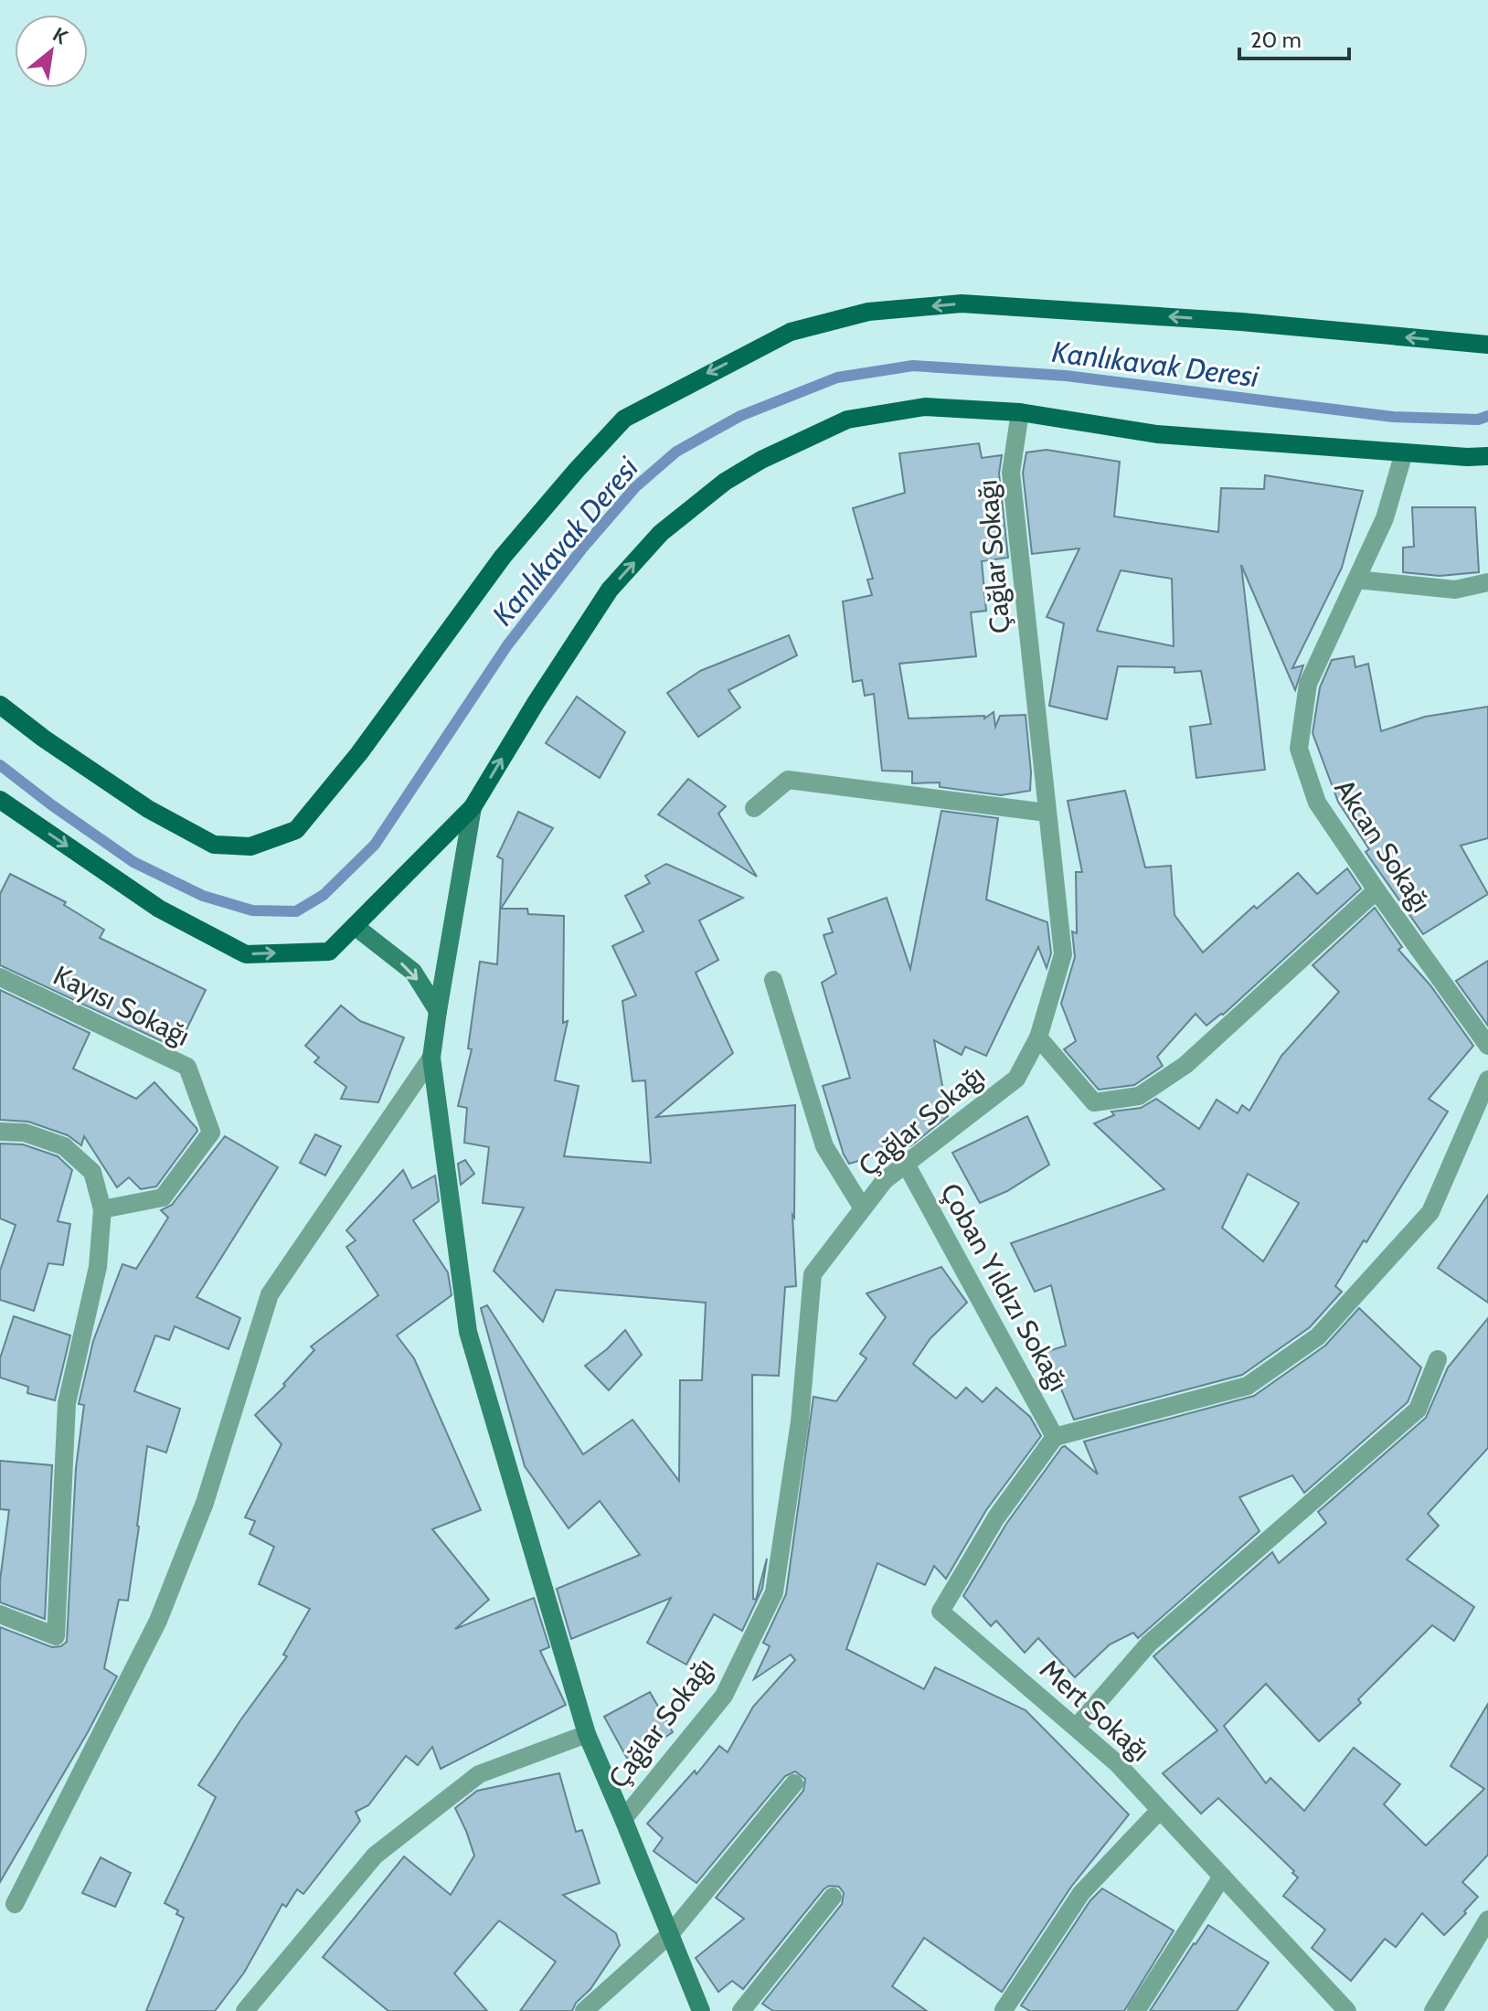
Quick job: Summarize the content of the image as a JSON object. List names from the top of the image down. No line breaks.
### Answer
{"streets":{"street":["Çağlar Sokağı","Akcan Sokağı","Kayısı Sokağı","Çoban Yıldızı Sokağı","Mert Sokağı"]},"crossings":[["Çağlar Sokağı","Çoban Yıldızı Sokağı"],["Çoban Yıldızı Sokağı","Mert Sokağı"]],"water":["Kanlıkavak Deresi"],"scale_bar":"20 m","north":"top right"}
